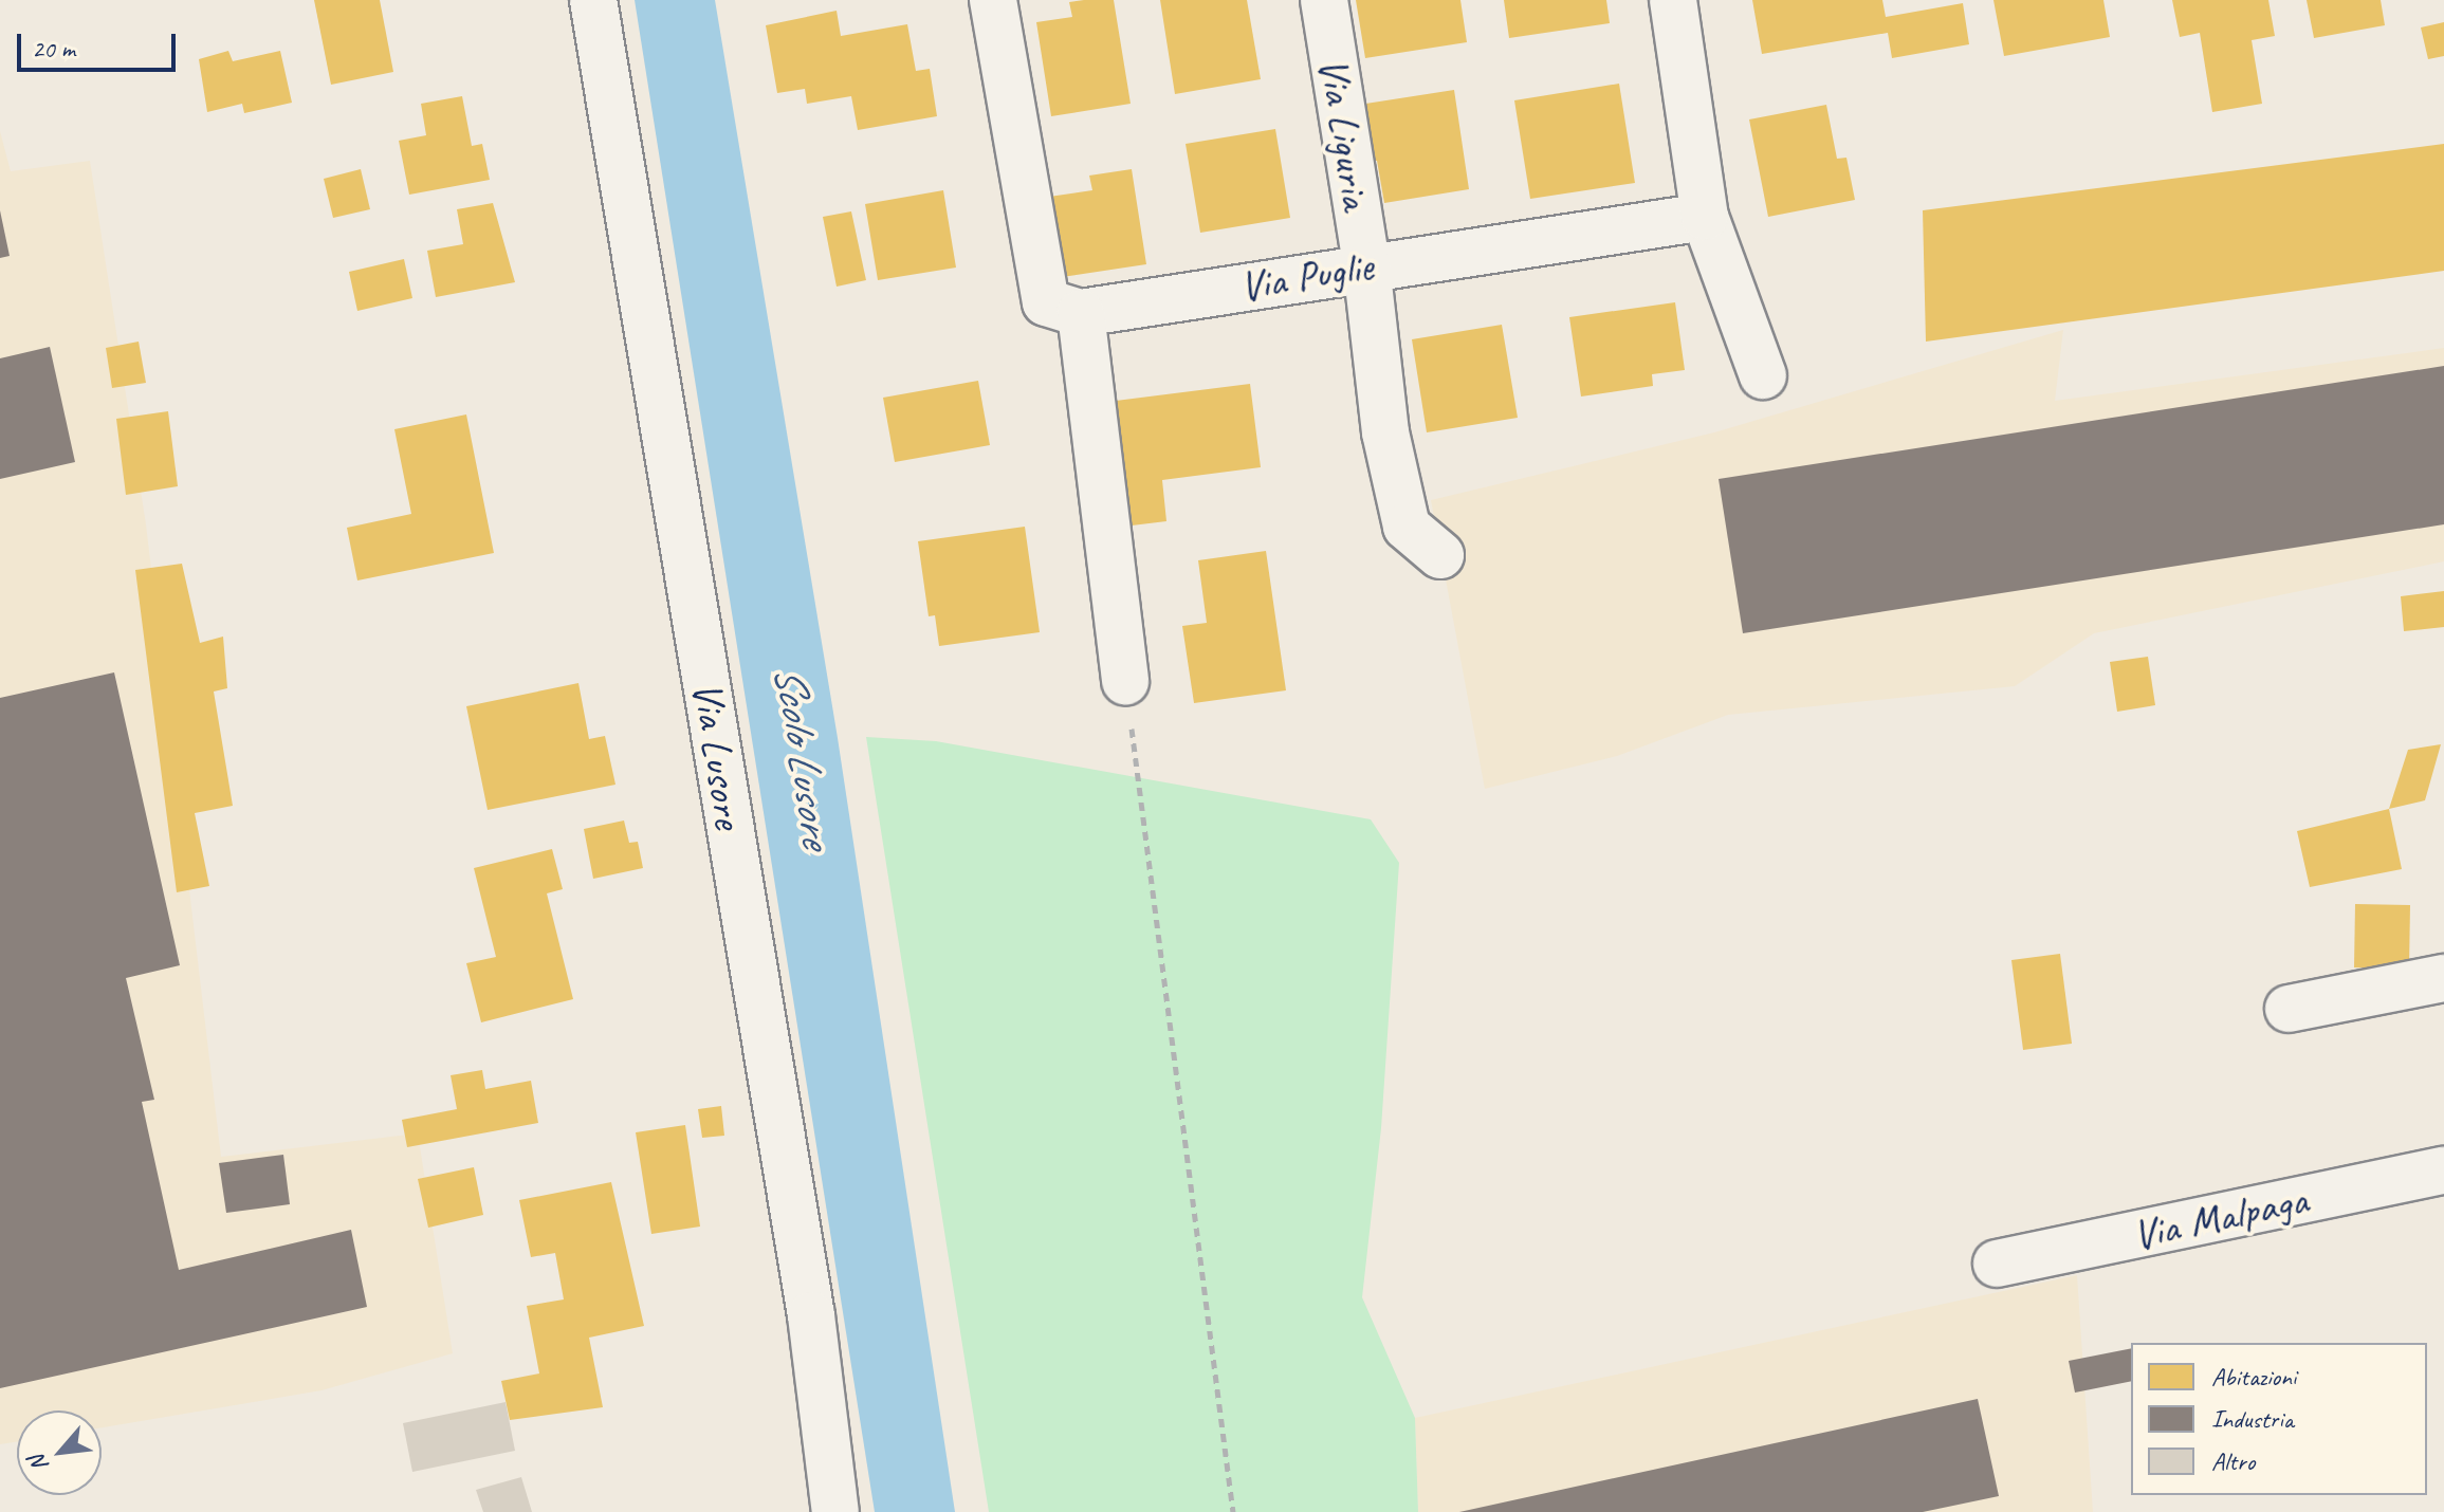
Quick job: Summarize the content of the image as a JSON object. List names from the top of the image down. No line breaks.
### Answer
{"streets":{"street":["Via Liguria","Via Puglie","Via Lusore","Via Malpaga"]},"crossings":[["Via Liguria","Via Puglie"]],"water":["Scolo Lusore"],"legend":["Abitazioni","Industria","Altro"],"scale_bar":"20 m","north":"bottom left"}
